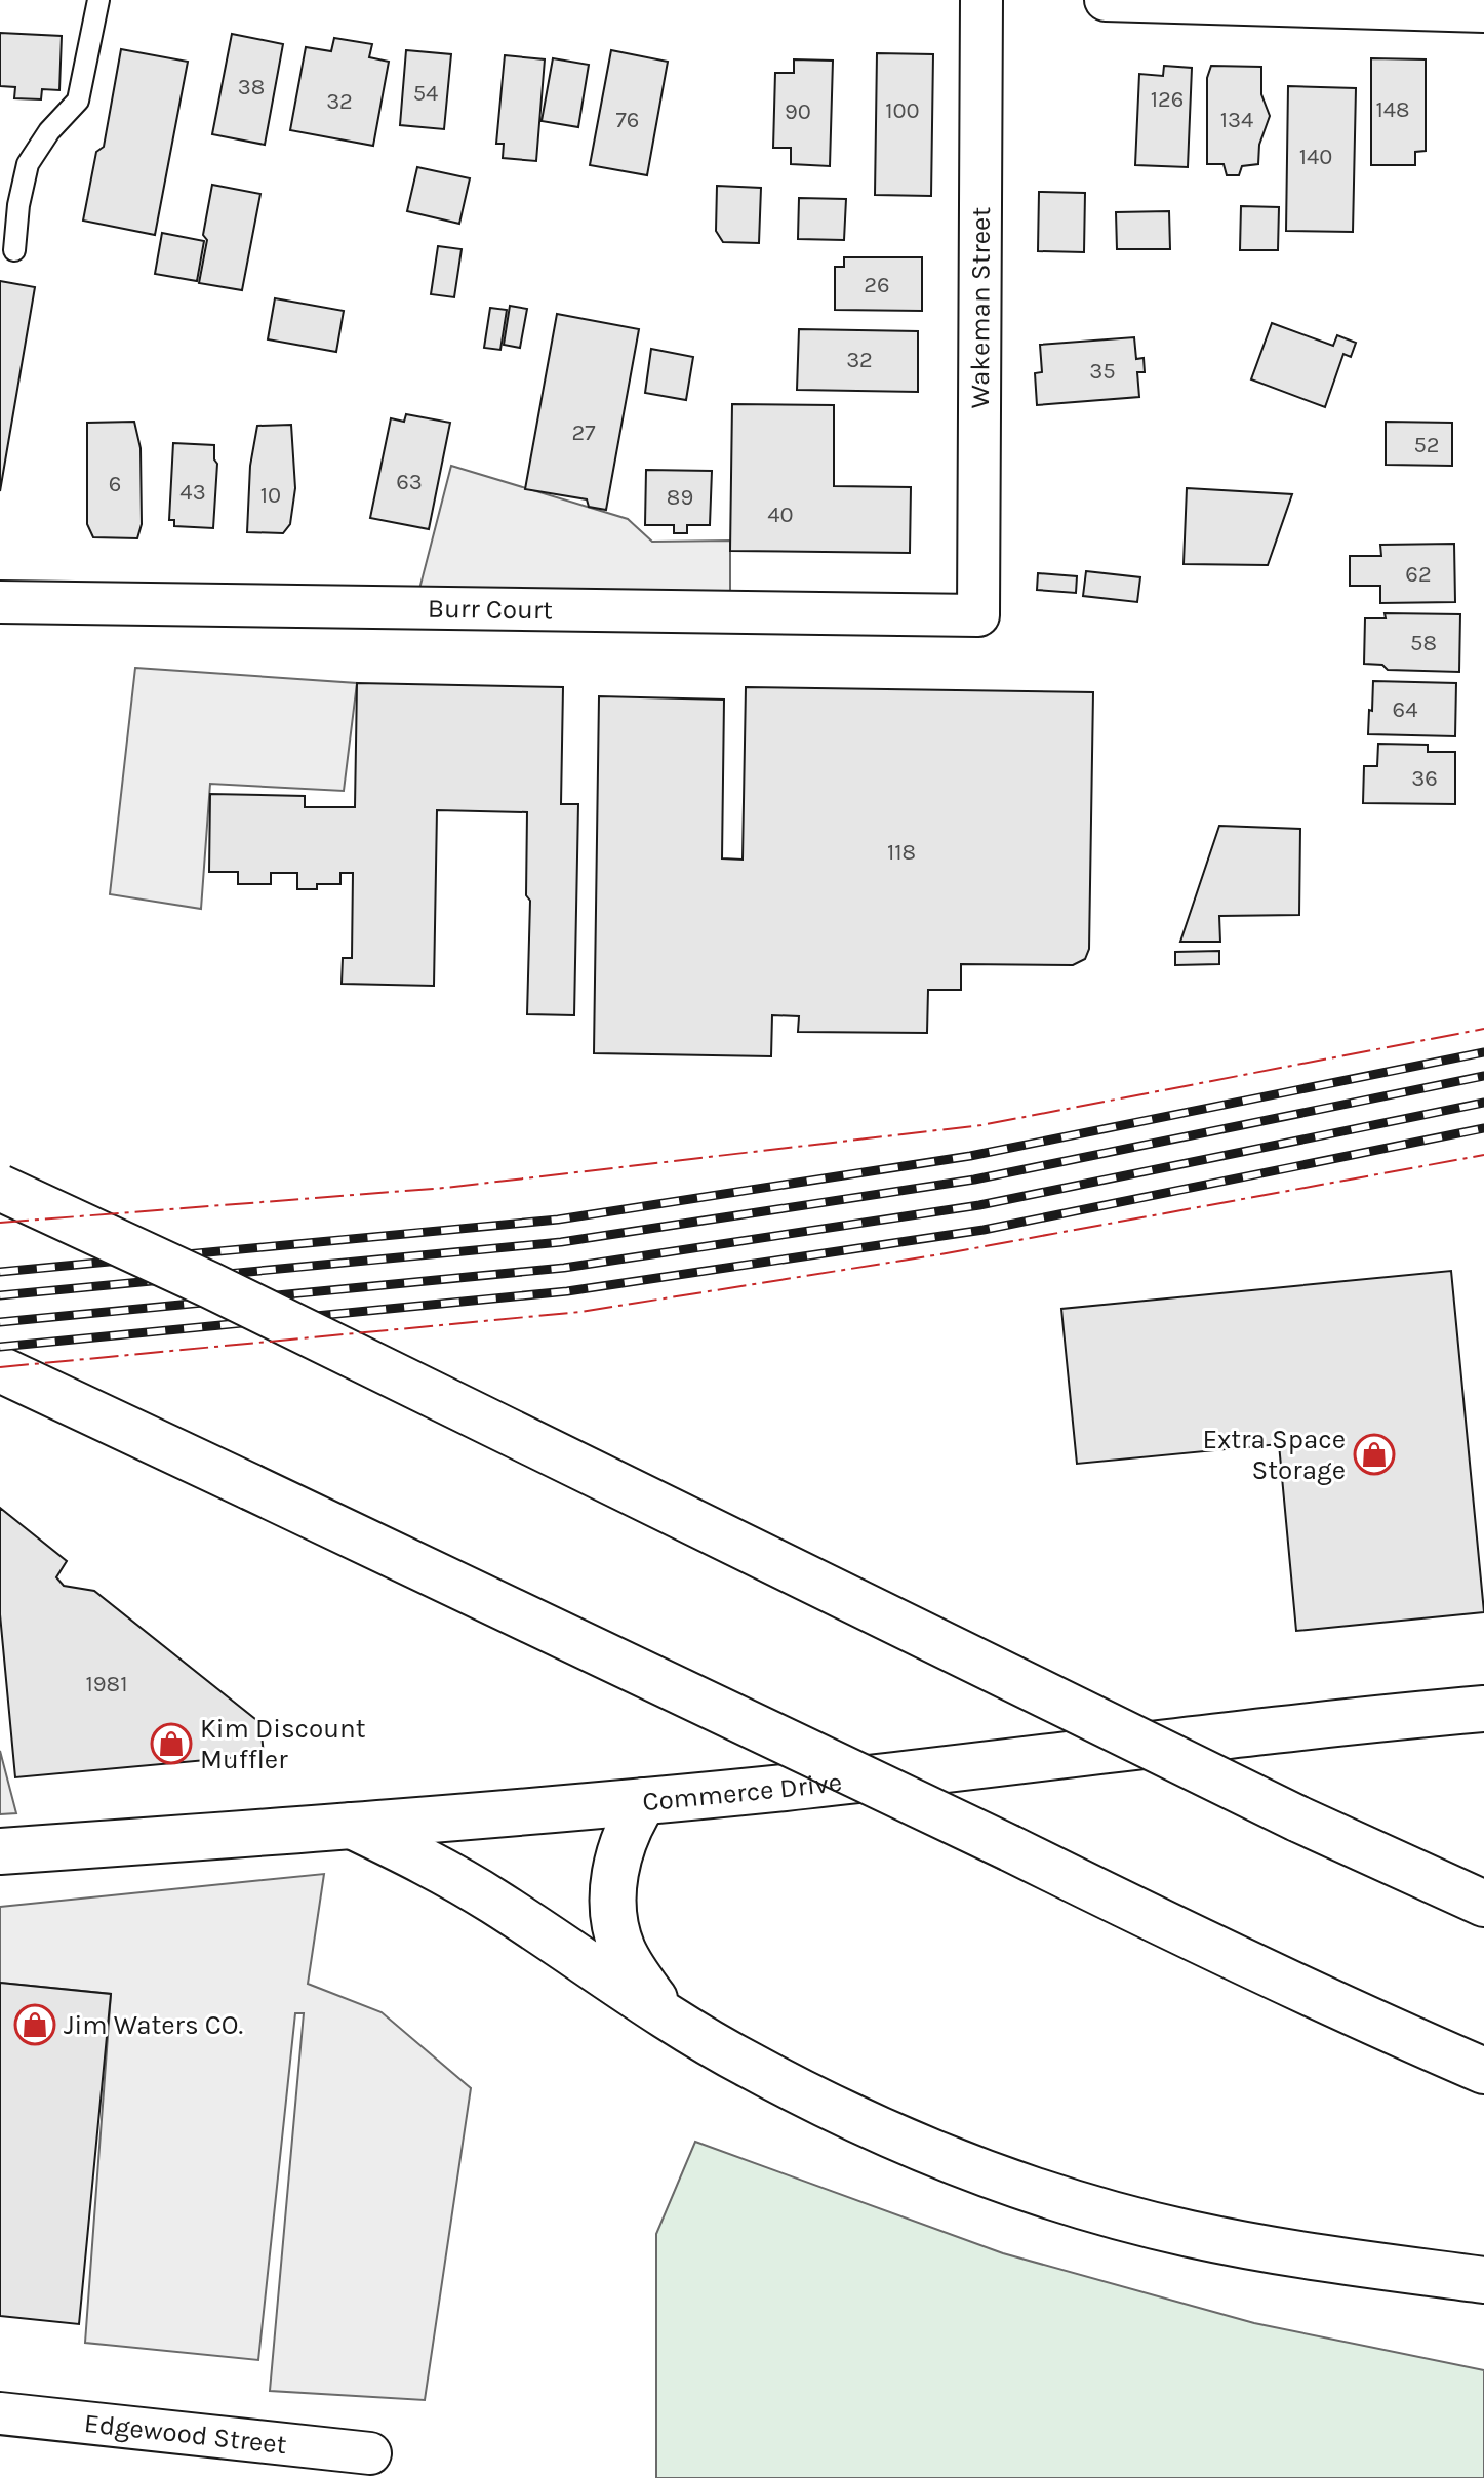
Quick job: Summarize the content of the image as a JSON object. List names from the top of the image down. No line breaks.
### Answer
{"streets":{"main road":["Commerce Drive"],"street":["Wakeman Street","Burr Court","Edgewood Street"]},"crossings":[["Wakeman Street","Burr Court"]],"places":{"shop":["Extra Space Storage","Kim Discount Muffler","Jim Waters CO."]},"house_numbers":["38","54","126","32","148","100","90","76","134","140","26","32","35","27","52","63","6","43","10","89","40","62","58","64","36","118","1981"]}
